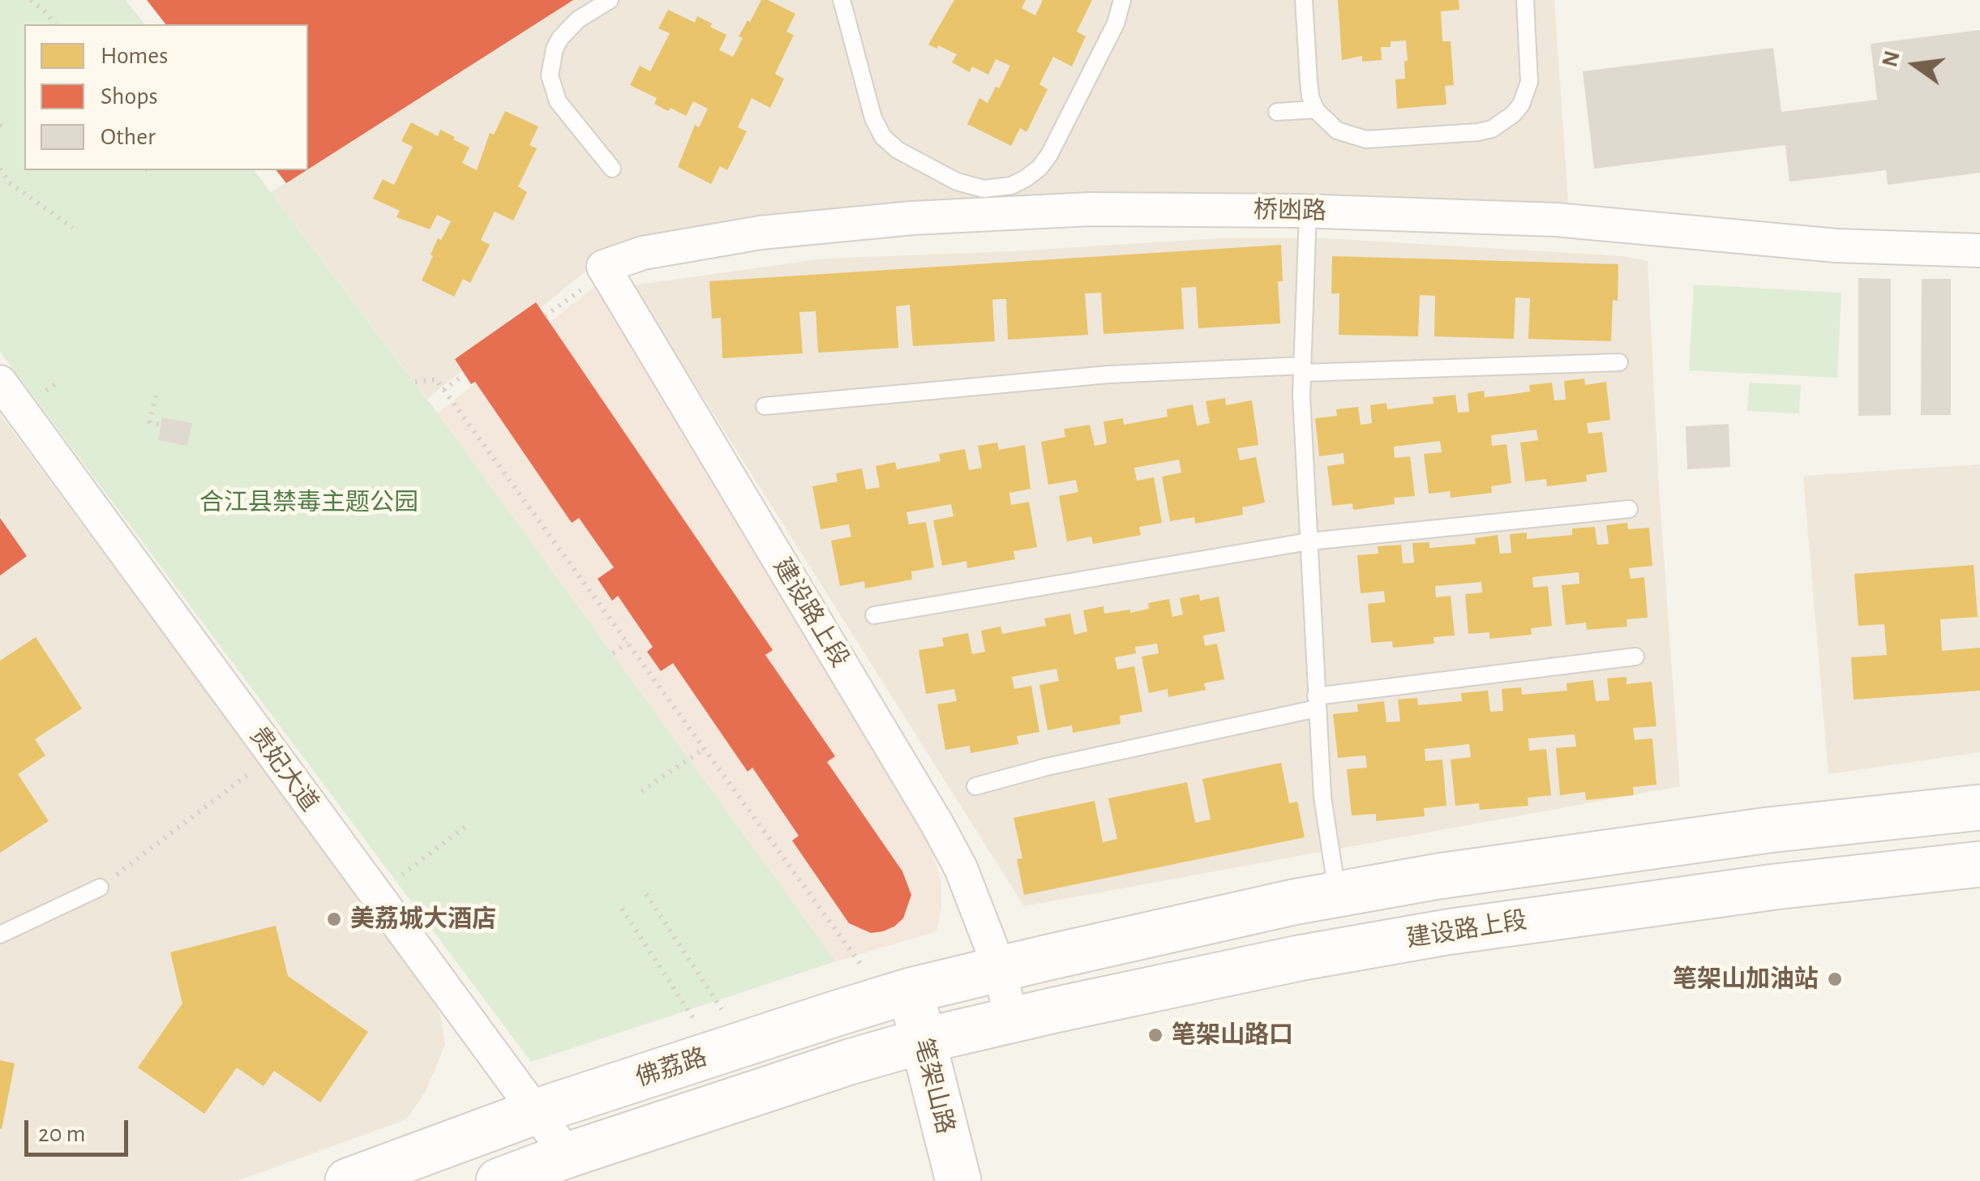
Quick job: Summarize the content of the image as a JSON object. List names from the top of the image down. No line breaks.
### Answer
{"streets":{"main road":["建设路上段","佛荔路","笔架山路"],"street":["桥凼路","贵妃大道"]},"crossings":[["桥凼路","建设路上段"],["建设路上段","佛荔路"],["贵妃大道","佛荔路"],["佛荔路","笔架山路"]],"parks":["合江县禁毒主题公园"],"places":["美荔城大酒店","笔架山加油站","笔架山路口"],"legend":["Homes","Shops","Other"],"scale_bar":"20 m","north":"left"}
